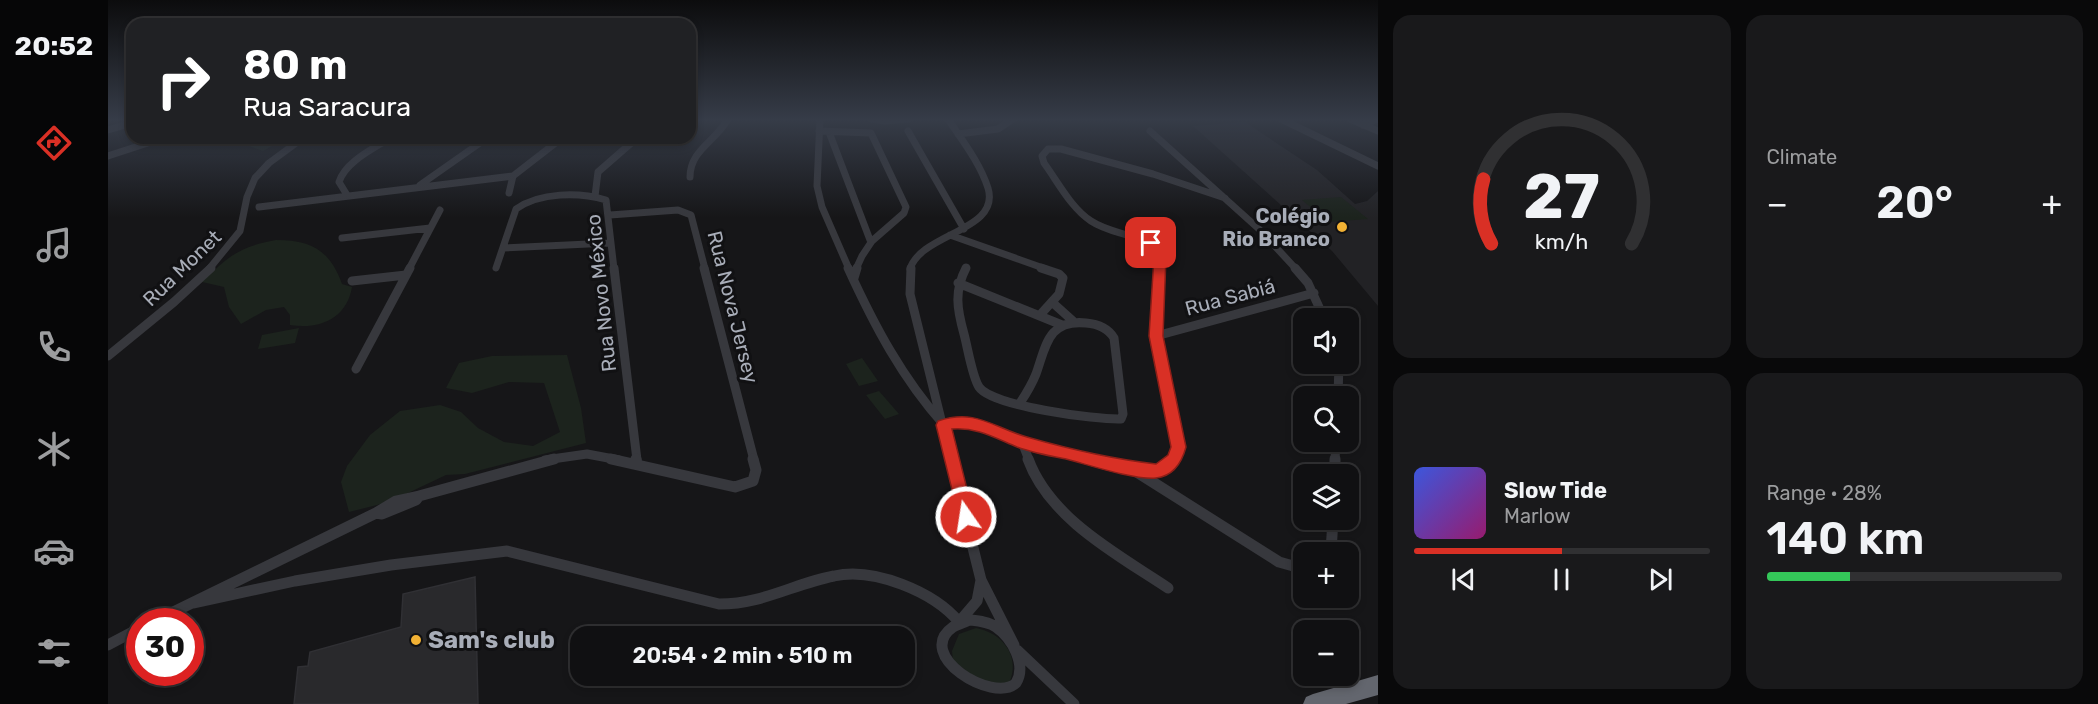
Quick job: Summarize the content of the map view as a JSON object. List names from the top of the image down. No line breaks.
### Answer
{"streets":{"street":["Rua Monet","Rua Novo México","Rua Sabiá","Rua Nova Jersey"]},"crossings":[["Rua Novo México","Rua Nova Jersey"]],"places":["Colégio Rio Branco","Sam's club"],"page":{"tabs":"20:52","tile":["Climate",["Range · 28%","140 km"]],"turn":["80 m","Rua Saracura"],"heat":["−","20°","+"],"map_buttons":["+","−"],"song":["Slow Tide","Marlow"],"limit":"30","trip":"20:54 · 2 min · 510 m","gauge":["27","km/h"]}}
